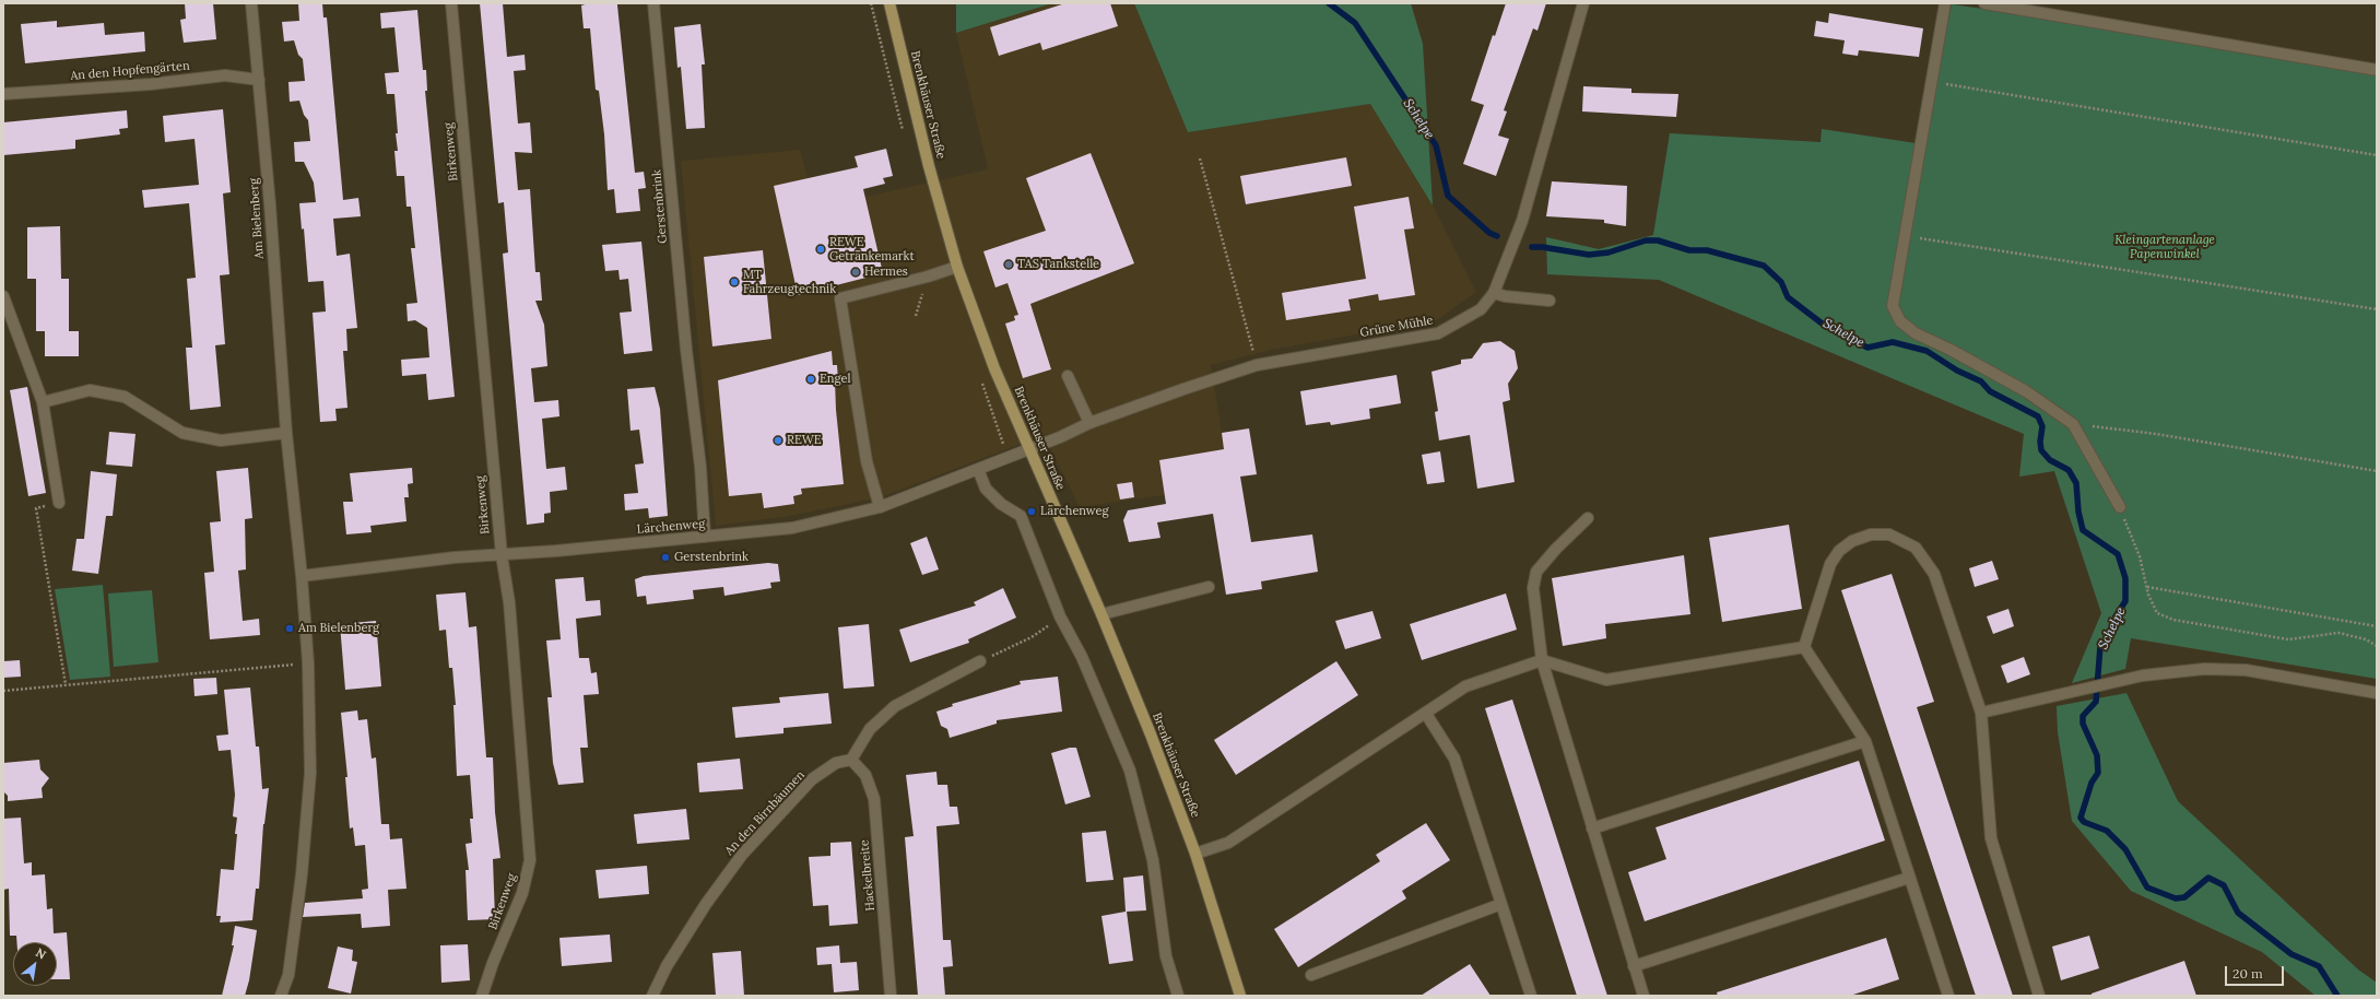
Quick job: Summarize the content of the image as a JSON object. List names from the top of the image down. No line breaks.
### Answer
{"streets":{"main road":["Brenkhäuser Straße"],"street":["An den Hopfengärten","Birkenweg","Gerstenbrink","Am Bielenberg","Grüne Mühle","Lärchenweg","An den Birnbäumen","Hackelbreite"]},"crossings":[["An den Hopfengärten","Am Bielenberg"],["Brenkhäuser Straße","Grüne Mühle"],["Brenkhäuser Straße","Lärchenweg"],["Birkenweg","Lärchenweg"],["Gerstenbrink","Lärchenweg"],["Am Bielenberg","Lärchenweg"],["Grüne Mühle","Lärchenweg"],["An den Birnbäumen","Hackelbreite"]],"water":["Schelpe"],"parks":["Kleingartenanlage Papenwinkel"],"places":["REWE Getränkemarkt","TAS Tankstelle","Hermes","MT Fahrzeugtechnik","Engel","REWE","Lärchenweg","Gerstenbrink","Am Bielenberg"],"scale_bar":"20 m","north":"top right"}
